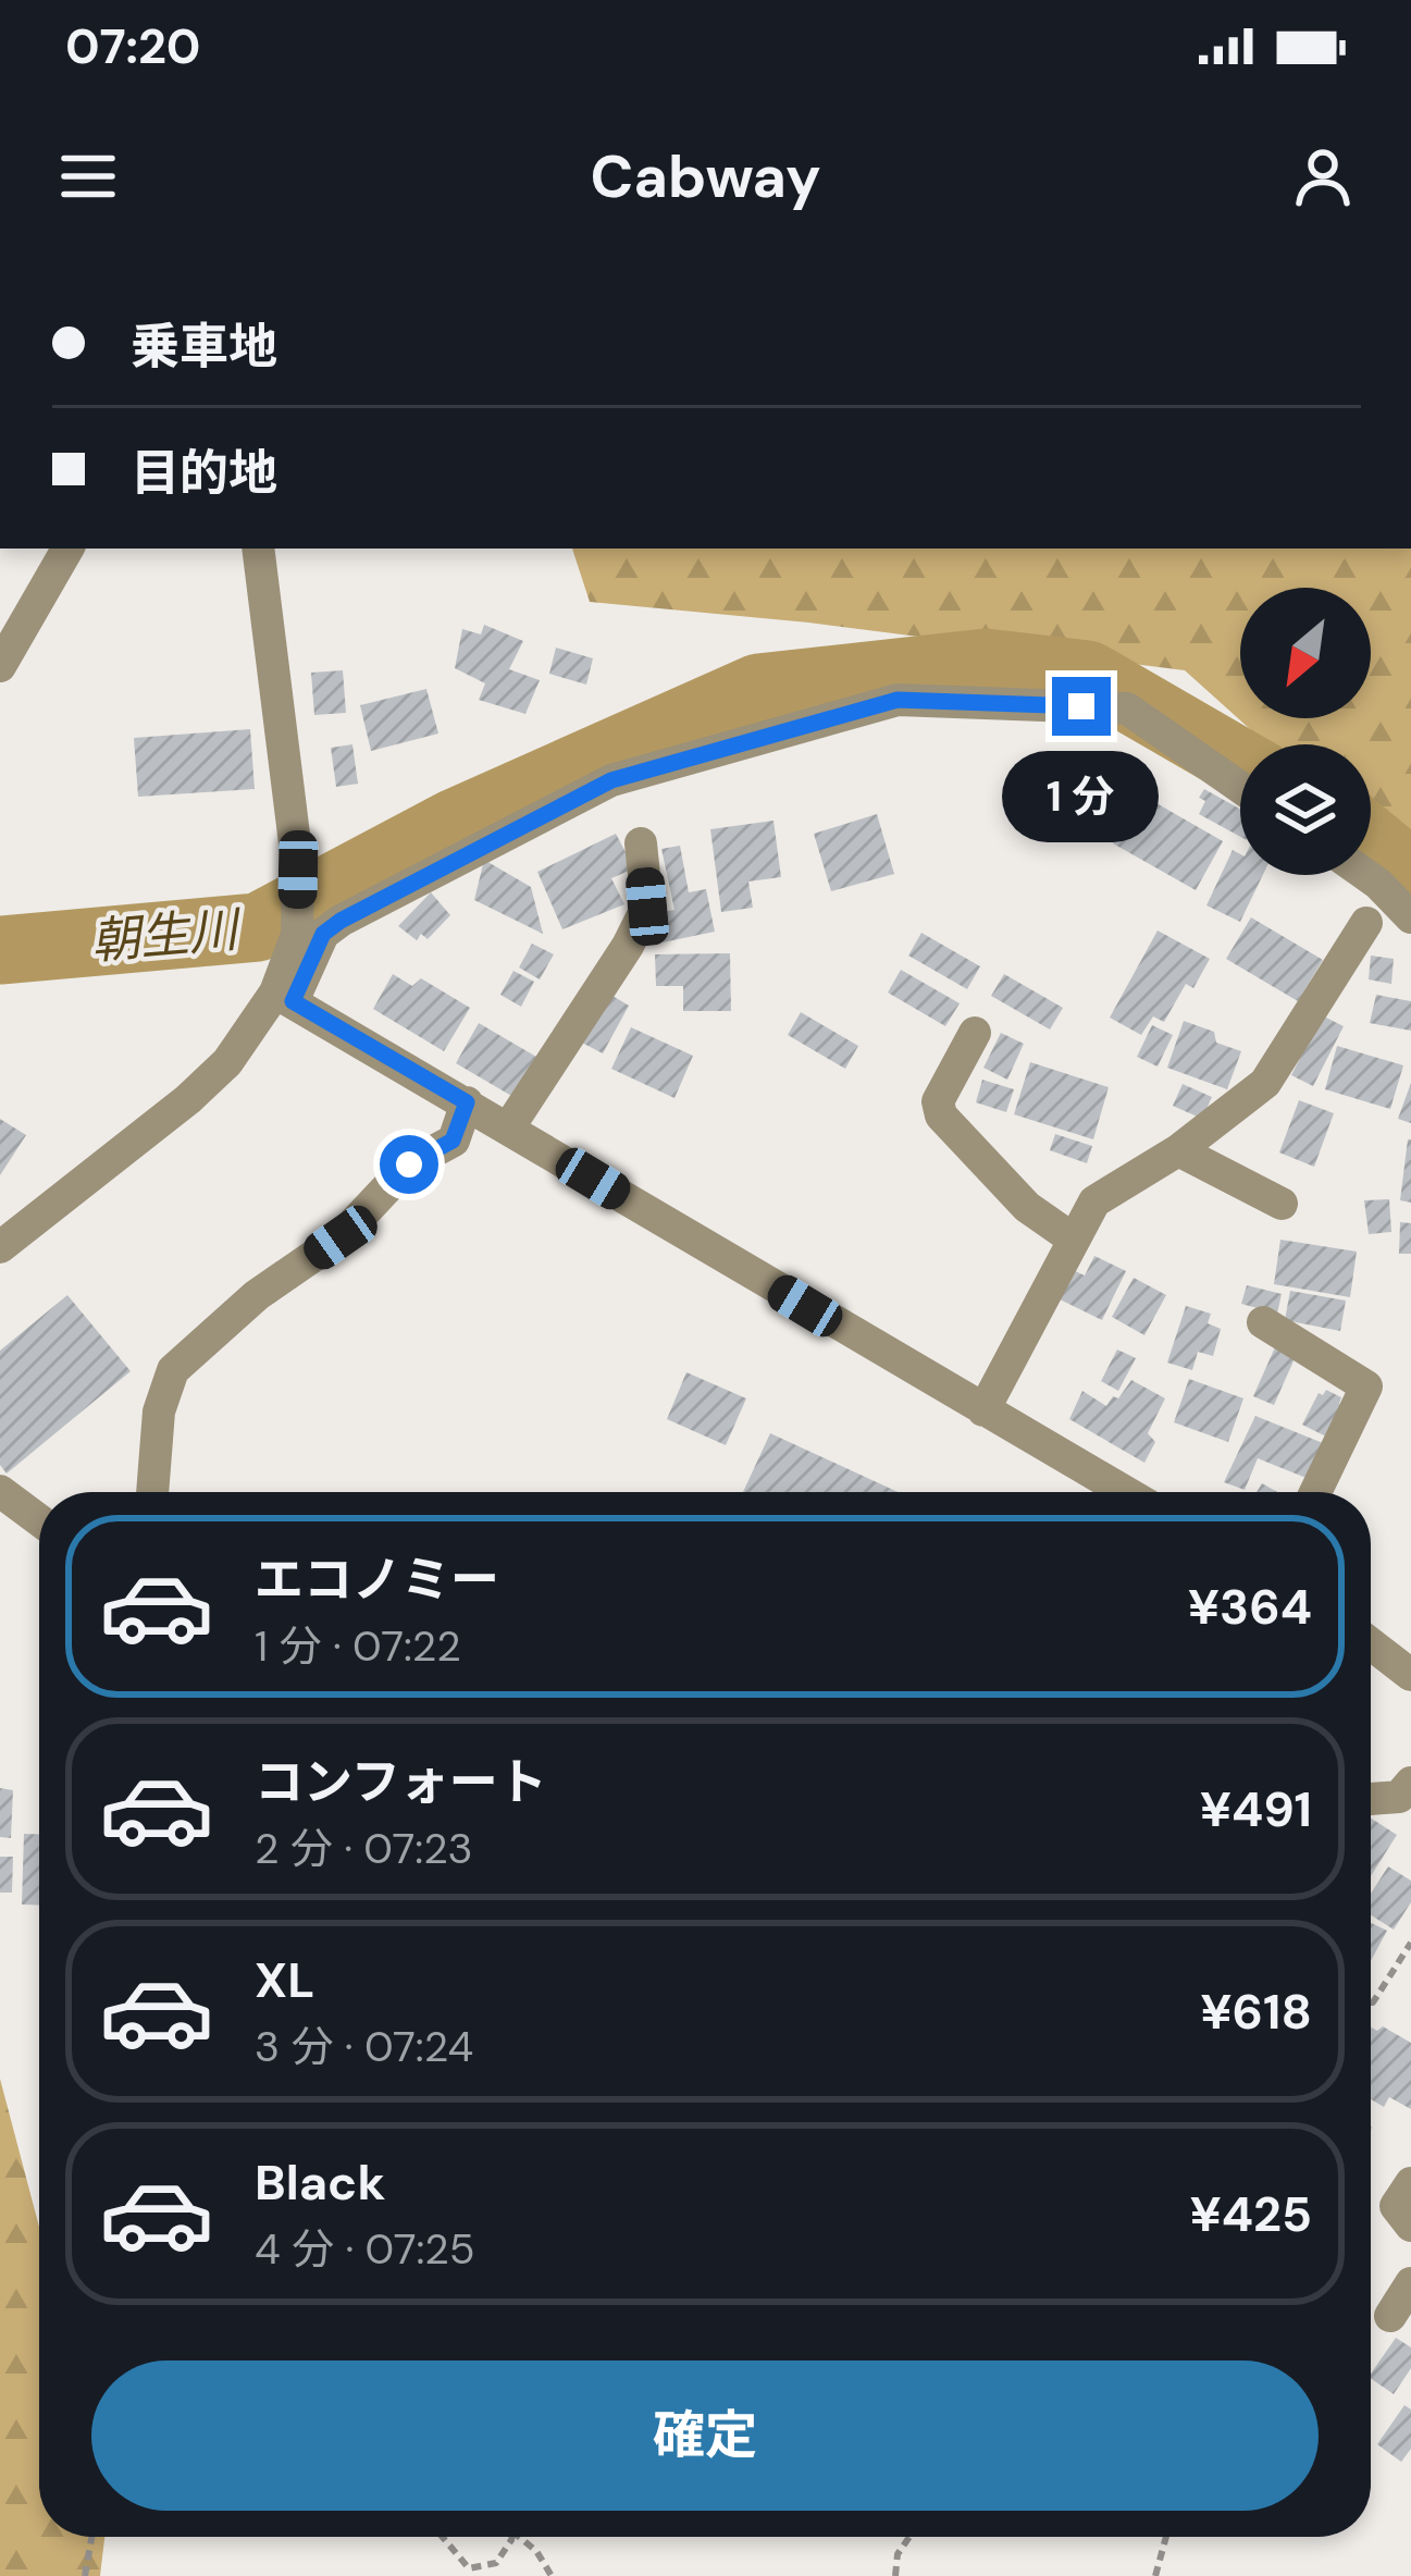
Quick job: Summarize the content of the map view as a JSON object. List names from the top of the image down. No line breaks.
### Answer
{"water":["朝生川"],"north":"bottom left","page":{"status":"07:20","header":"Cabway","banner":["乗車地","目的地"],"bubble":"1 分","list":[{"name":"エコノミー","note":"1 分 · 07:22","value":"¥364"},{"name":"コンフォート","note":"2 分 · 07:23","value":"¥491"},{"name":"XL","note":"3 分 · 07:24","value":"¥618"},{"name":"Black","note":"4 分 · 07:25","value":"¥425"}],"buttons":"確定"}}
